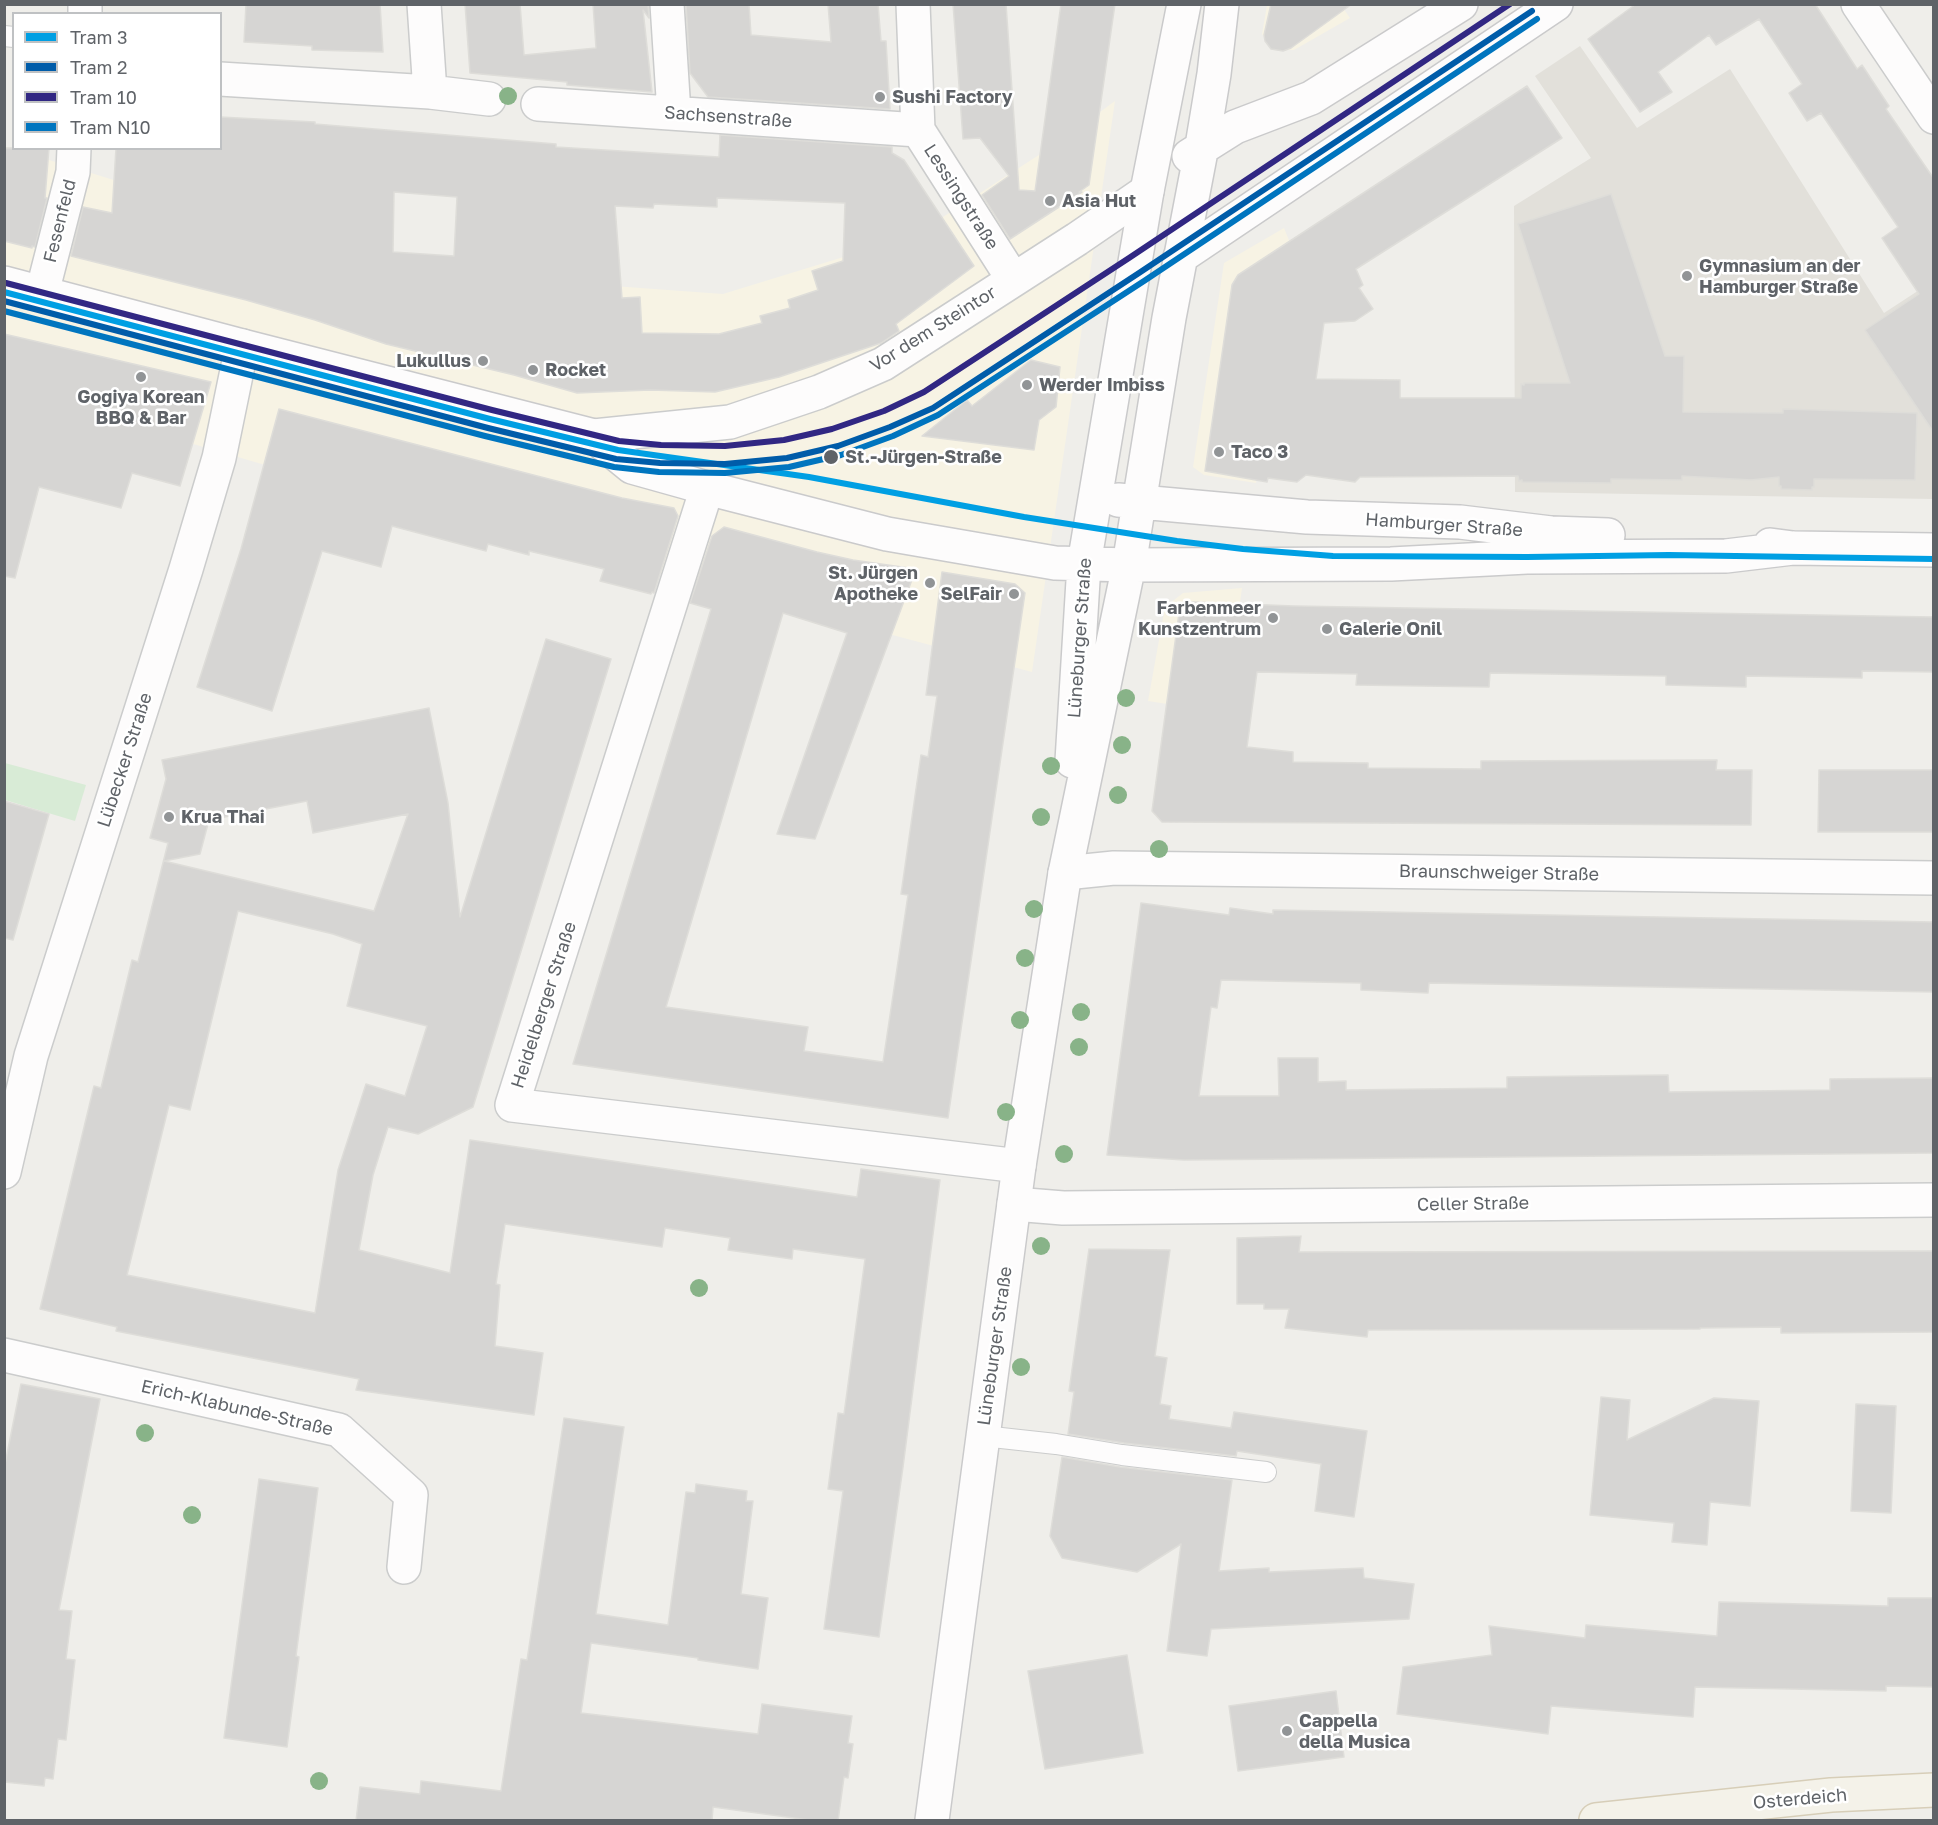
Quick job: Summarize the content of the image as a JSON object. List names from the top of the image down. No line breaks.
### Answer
{"streets":{"main road":["Osterdeich"],"street":["Sachsenstraße","Lessingstraße","Fesenfeld","Vor dem Steintor","Hamburger Straße","Lüneburger Straße","Lübecker Straße","Braunschweiger Straße","Heidelberger Straße","Celler Straße","Erich-Klabunde-Straße"]},"crossings":[["Sachsenstraße","Lessingstraße"],["Lessingstraße","Vor dem Steintor"],["Fesenfeld","Vor dem Steintor"],["Vor dem Steintor","Hamburger Straße"],["Vor dem Steintor","Lüneburger Straße"],["Vor dem Steintor","Lübecker Straße"],["Vor dem Steintor","Heidelberger Straße"],["Hamburger Straße","Lüneburger Straße"],["Lüneburger Straße","Braunschweiger Straße"],["Lüneburger Straße","Heidelberger Straße"],["Lüneburger Straße","Celler Straße"]],"places":["Sushi Factory","Asia Hut","Gymnasium an der Hamburger Straße","Lukullus","Rocket","Gogiya Korean BBQ & Bar","Werder Imbiss","Taco 3","St.-Jürgen-Straße","St. Jürgen Apotheke","SelFair","Farbenmeer Kunstzentrum","Galerie Onil","Krua Thai","Cappella della Musica"],"lines":["tram line 10","tram line 2","tram line N10","tram line 3"],"legend":["Tram 3","Tram 2","Tram 10","Tram N10"]}
